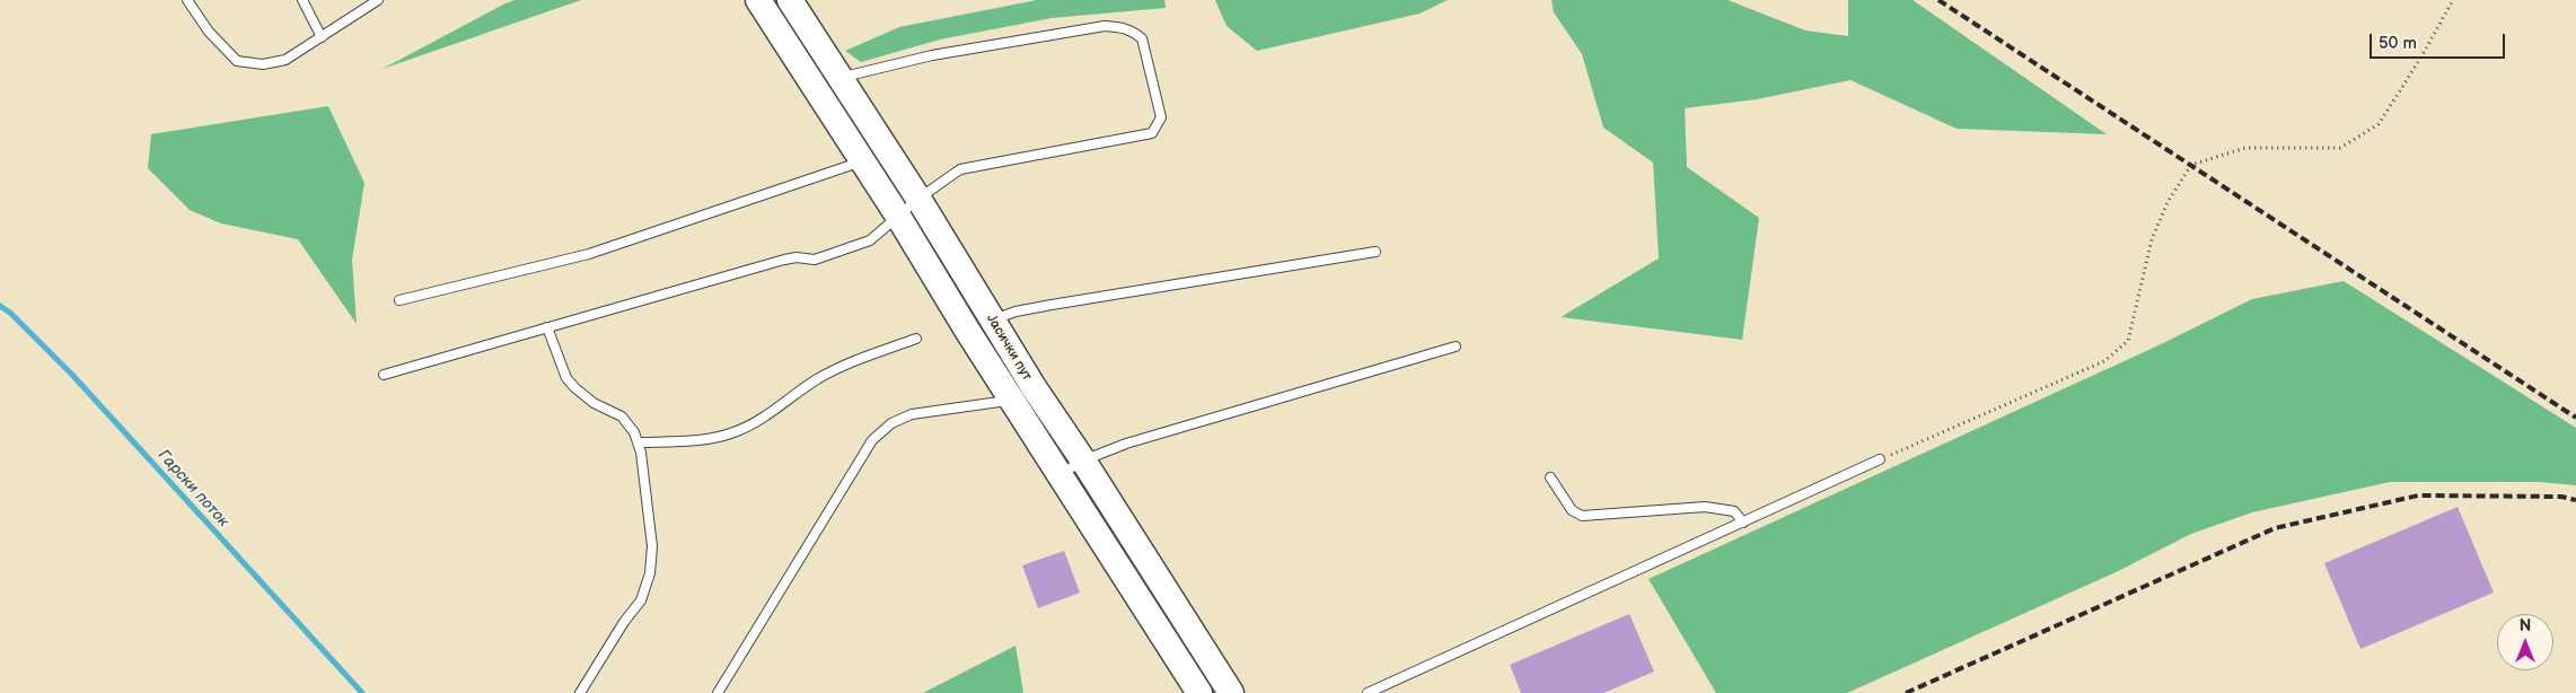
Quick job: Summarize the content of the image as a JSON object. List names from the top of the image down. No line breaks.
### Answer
{"streets":{"main road":["Јасички пут"]},"water":["Гарски поток"],"scale_bar":"50 m","north":"top"}
